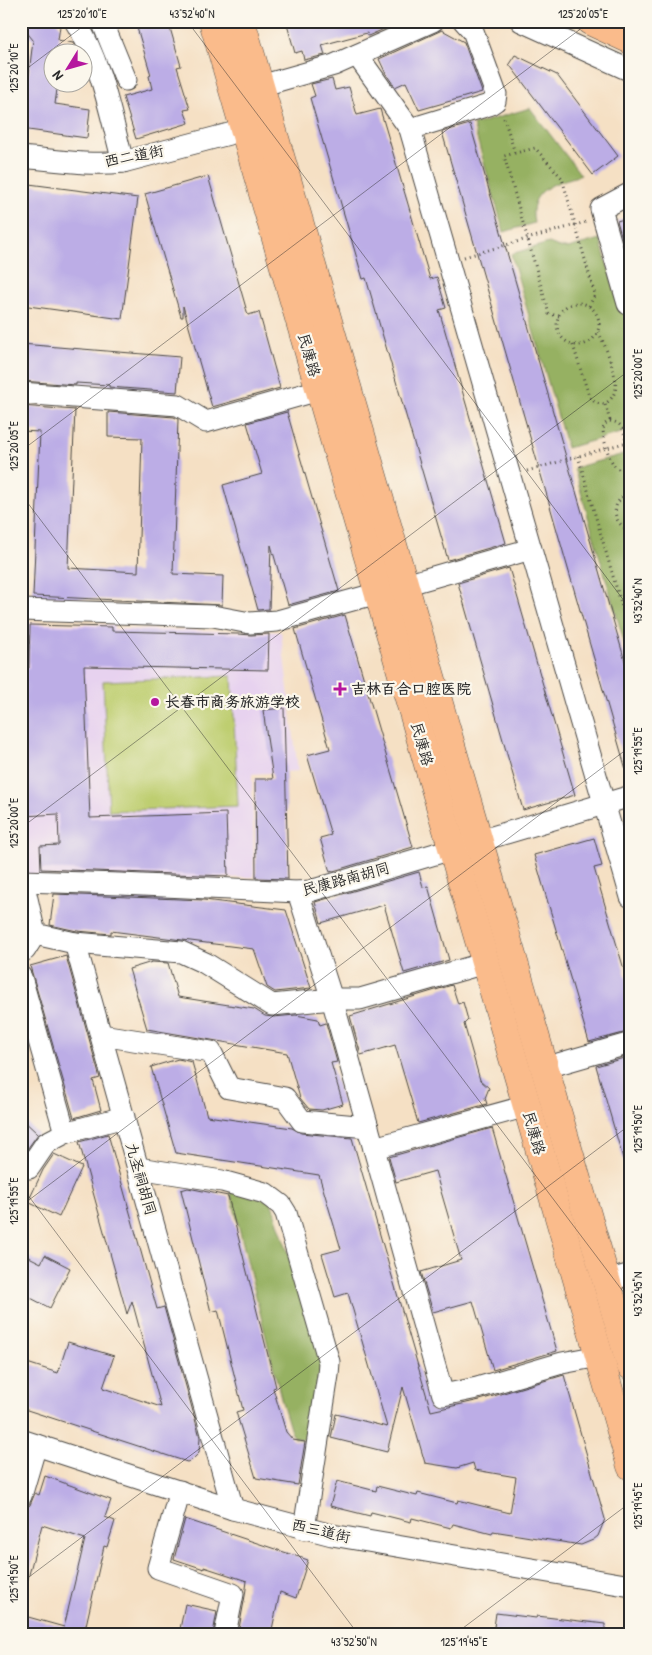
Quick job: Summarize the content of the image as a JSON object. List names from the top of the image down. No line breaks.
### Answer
{"streets":{"main road":["民康路"],"street":["西二道街","民康路南胡同","九圣祠胡同","西三道街"]},"crossings":[["西二道街","民康路"],["民康路","民康路南胡同"],["九圣祠胡同","西三道街"]],"places":{"health":["吉林百合口腔医院"],"other":["长春市商务旅游学校"]},"north":"bottom left","coordinates":["125°20'10\"E","43°52'40\"N","125°20'05\"E","125°20'00\"E","125°19'55\"E","125°19'50\"E","43°52'45\"N","125°19'45\"E","43°52'50\"N"]}
